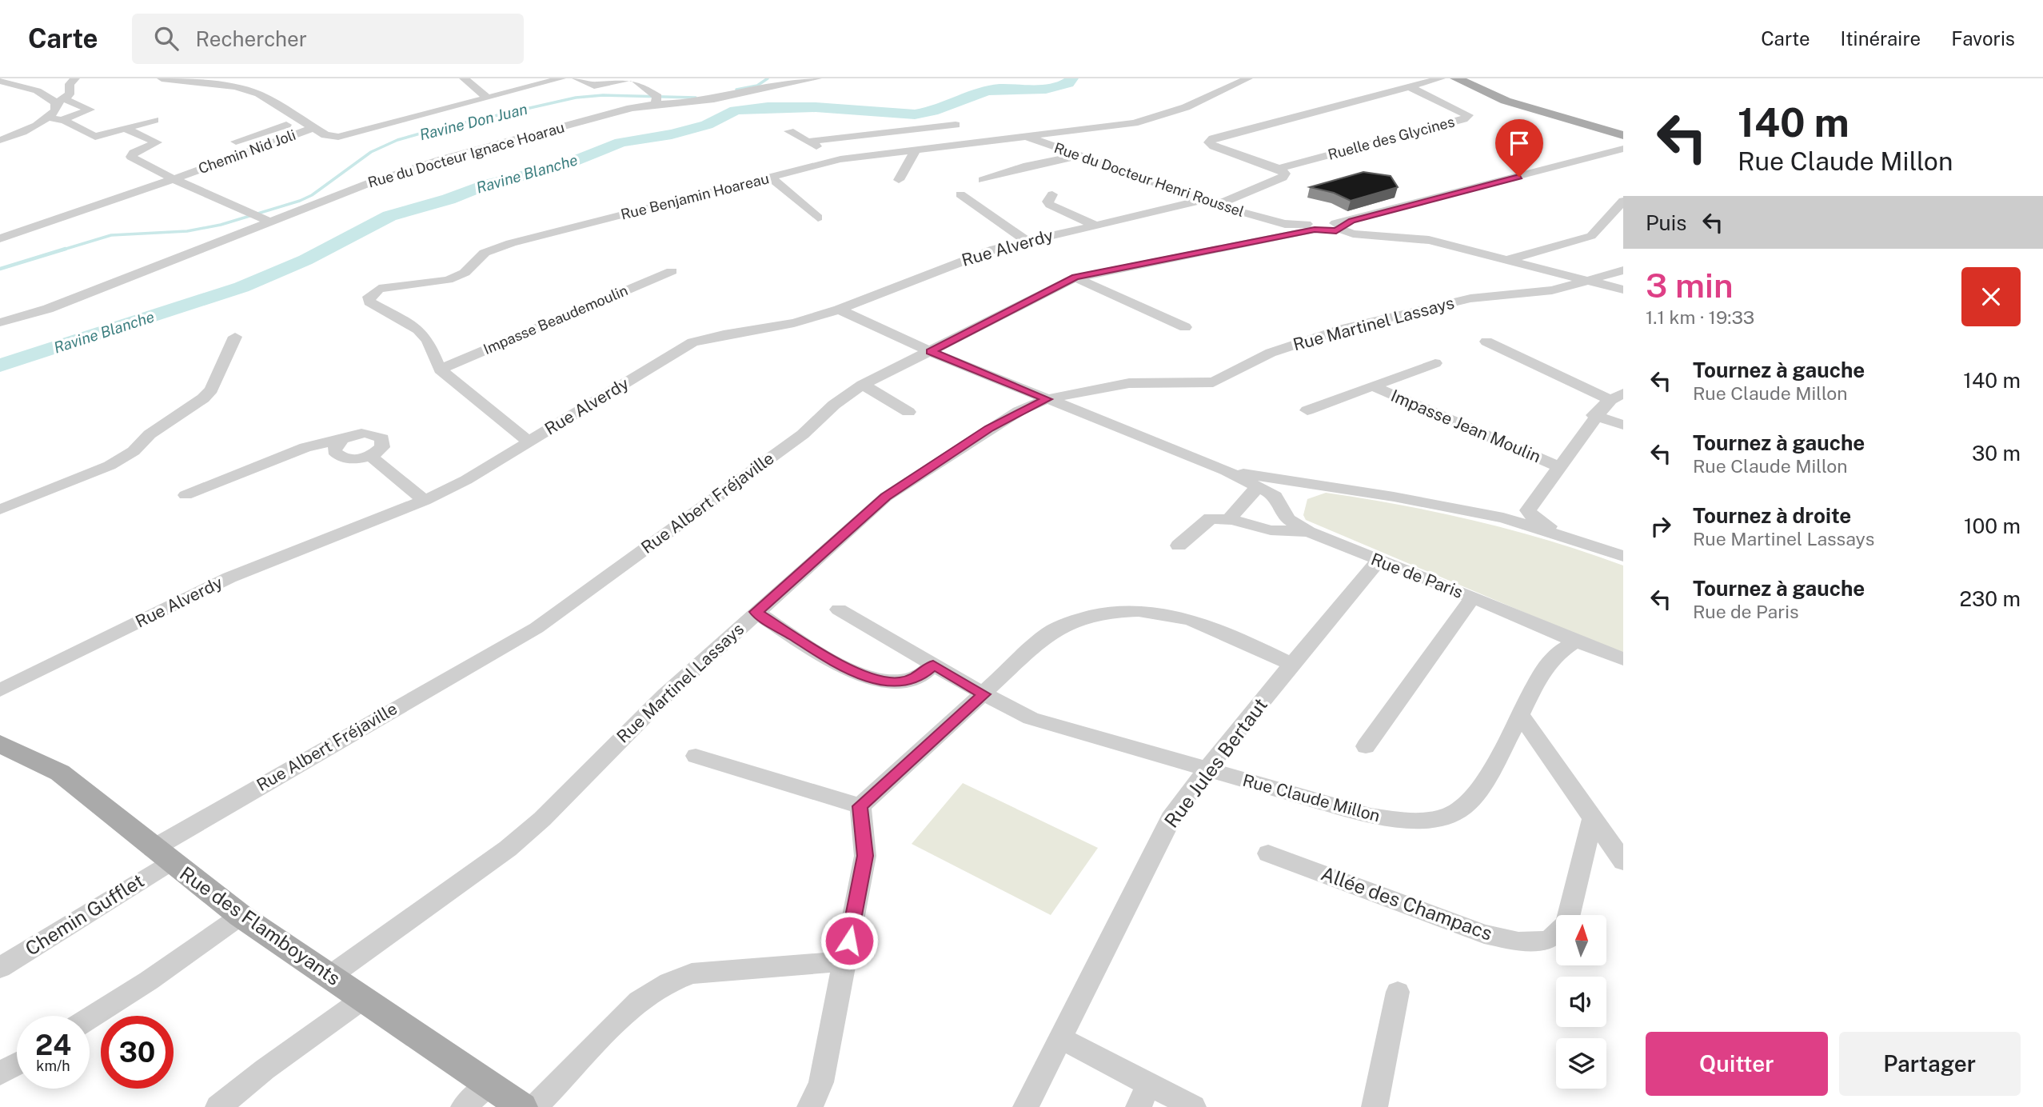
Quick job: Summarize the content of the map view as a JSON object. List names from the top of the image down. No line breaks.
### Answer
{"streets":{"main road":["Rue des Flamboyants"],"street":["Ruelle des Glycines","Chemin Nid Joli","Rue du Docteur Ignace Hoarau","Rue du Docteur Henri Roussel","Rue Benjamin Hoareau","Rue Alverdy","Impasse Beaudemoulin","Rue Martinel Lassays","Impasse Jean Moulin","Rue Albert Fréjaville","Rue de Paris","Rue Jules Bertaut","Rue Claude Millon","Allée des Champacs","Chemin Gufflet"]},"crossings":[["Ruelle des Glycines","Rue Alverdy"],["Rue du Docteur Henri Roussel","Rue Benjamin Hoareau"],["Rue du Docteur Henri Roussel","Rue Alverdy"],["Rue du Docteur Henri Roussel","Rue Albert Fréjaville"],["Rue Benjamin Hoareau","Rue Alverdy"],["Rue Benjamin Hoareau","Impasse Beaudemoulin"],["Rue Martinel Lassays","Rue des Flamboyants"],["Rue Albert Fréjaville","Chemin Gufflet"],["Rue Albert Fréjaville","Rue des Flamboyants"],["Rue de Paris","Rue Jules Bertaut"],["Rue de Paris","Rue Claude Millon"],["Rue Jules Bertaut","Rue Claude Millon"],["Chemin Gufflet","Rue des Flamboyants"]],"water":["Ravine Don Juan","Ravine Blanche"],"north":"top","page":{"header":"Carte","search":"Rechercher","nav":["Carte","Itinéraire","Favoris"],"turn":["140 m","Rue Claude Millon"],"then":"Puis","heading":["3 min","1.1 km · 19:33"],"list":[{"name":"Tournez à gauche","note":"Rue Claude Millon","value":"140 m"},{"name":"Tournez à gauche","note":"Rue Claude Millon","value":"30 m"},{"name":"Tournez à droite","note":"Rue Martinel Lassays","value":"100 m"},{"name":"Tournez à gauche","note":"Rue de Paris","value":"230 m"}],"speed":"24 km/h","limit":"30","buttons":["Quitter","Partager"]}}
